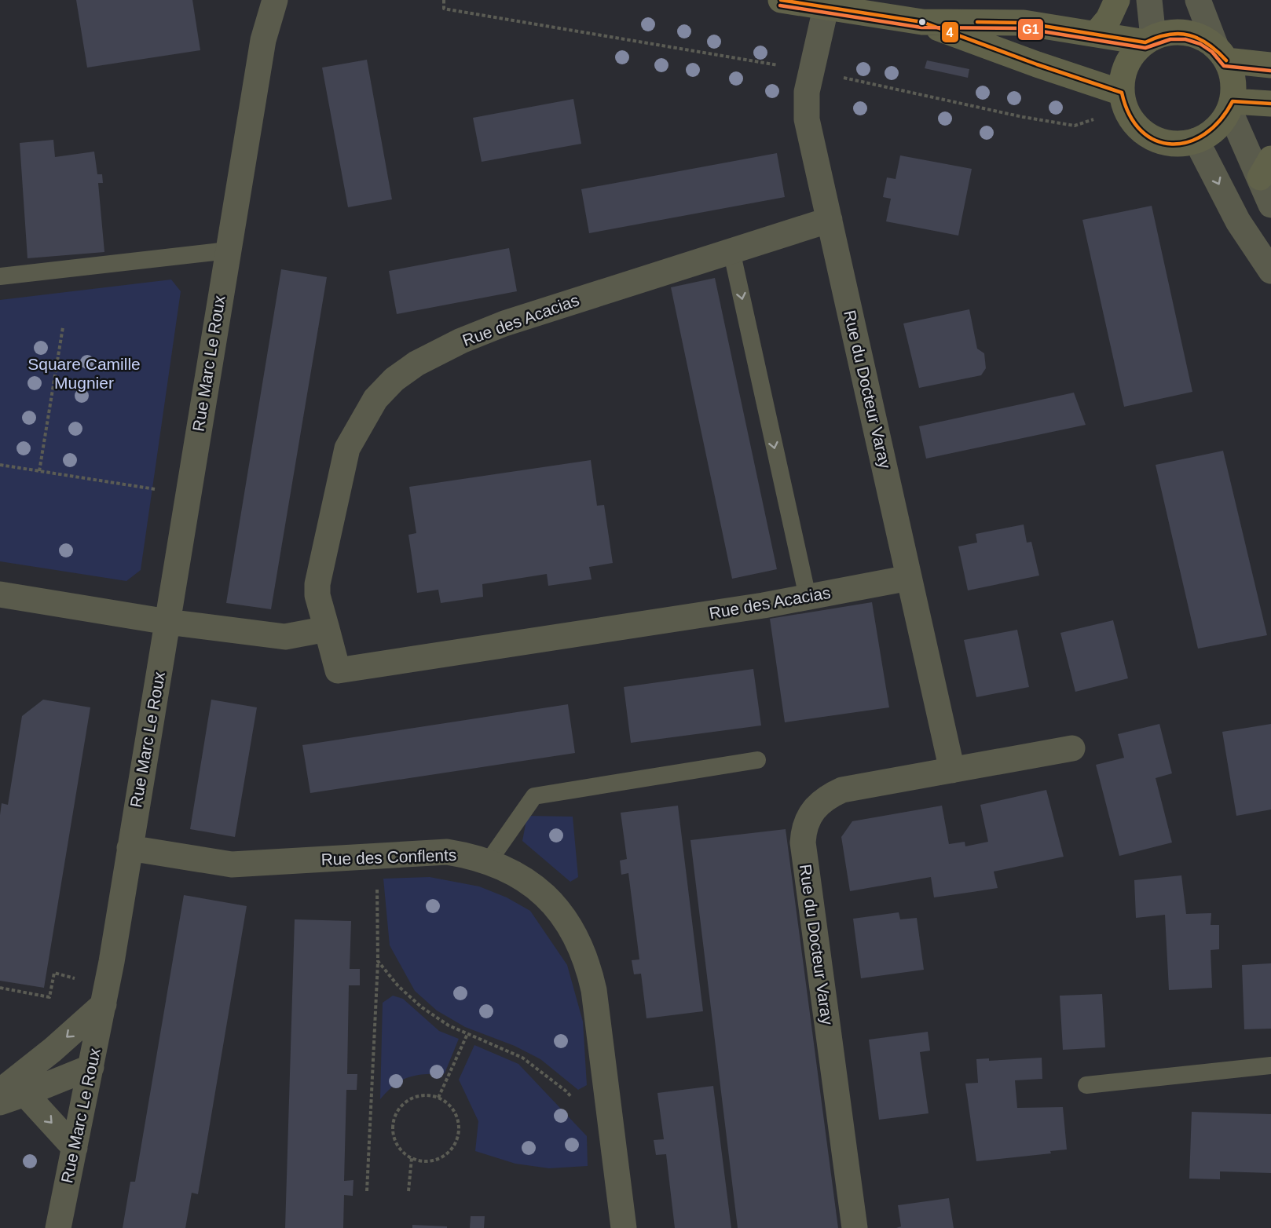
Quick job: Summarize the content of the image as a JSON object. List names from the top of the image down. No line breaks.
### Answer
{"streets":{"street":["Rue des Acacias","Rue Marc Le Roux","Rue du Docteur Varay","Rue des Conflents"]},"crossings":[["Rue des Acacias","Rue du Docteur Varay"],["Rue Marc Le Roux","Rue des Conflents"]],"parks":["Square Camille Mugnier"],"lines":["transit line 4","transit line G1"]}
